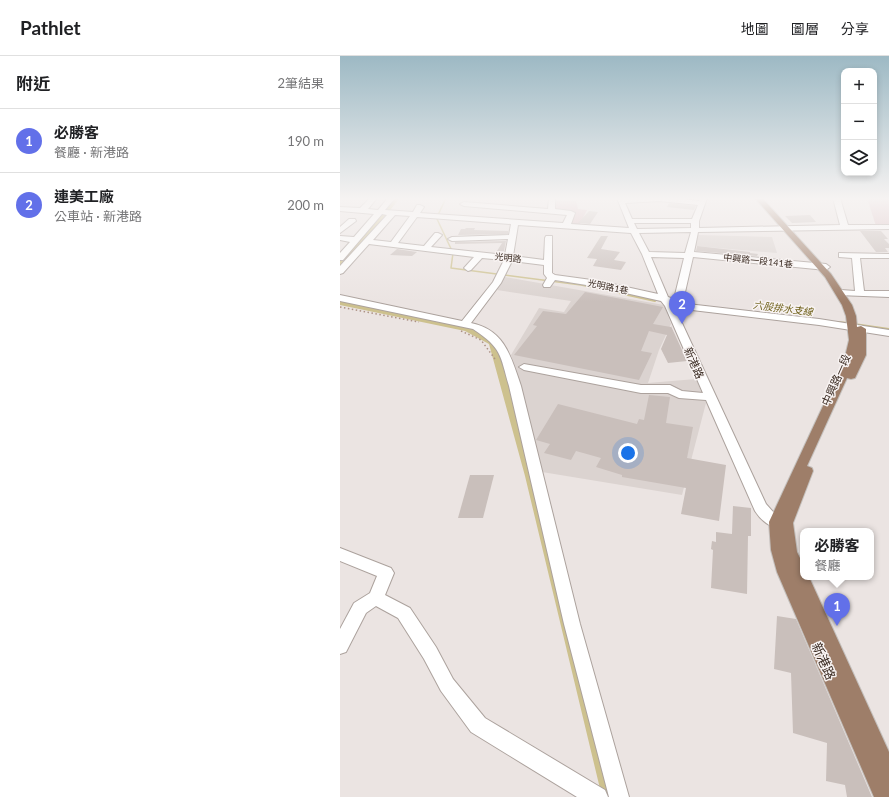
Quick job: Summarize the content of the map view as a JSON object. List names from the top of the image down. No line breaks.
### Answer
{"streets":{"main road":["新港路","中興路一段"],"street":["光明路","中興路一段141巷","光明路1巷"]},"crossings":[["光明路","光明路1巷"],["中興路一段141巷","新港路"],["中興路一段141巷","中興路一段"],["光明路1巷","新港路"],["新港路","中興路一段"]],"water":["六股排水支線"],"page":{"header":"Pathlet","nav":["地圖","圖層","分享"],"heading":["附近","2筆結果"],"map_buttons":["+","−"],"list":[{"mark":"1","name":"必勝客","note":"餐廳 · 新港路","value":"190 m"},{"mark":"2","name":"連美工廠","note":"公車站 · 新港路","value":"200 m"}],"pins":["2","1"],"popup":["必勝客","餐廳"]}}
